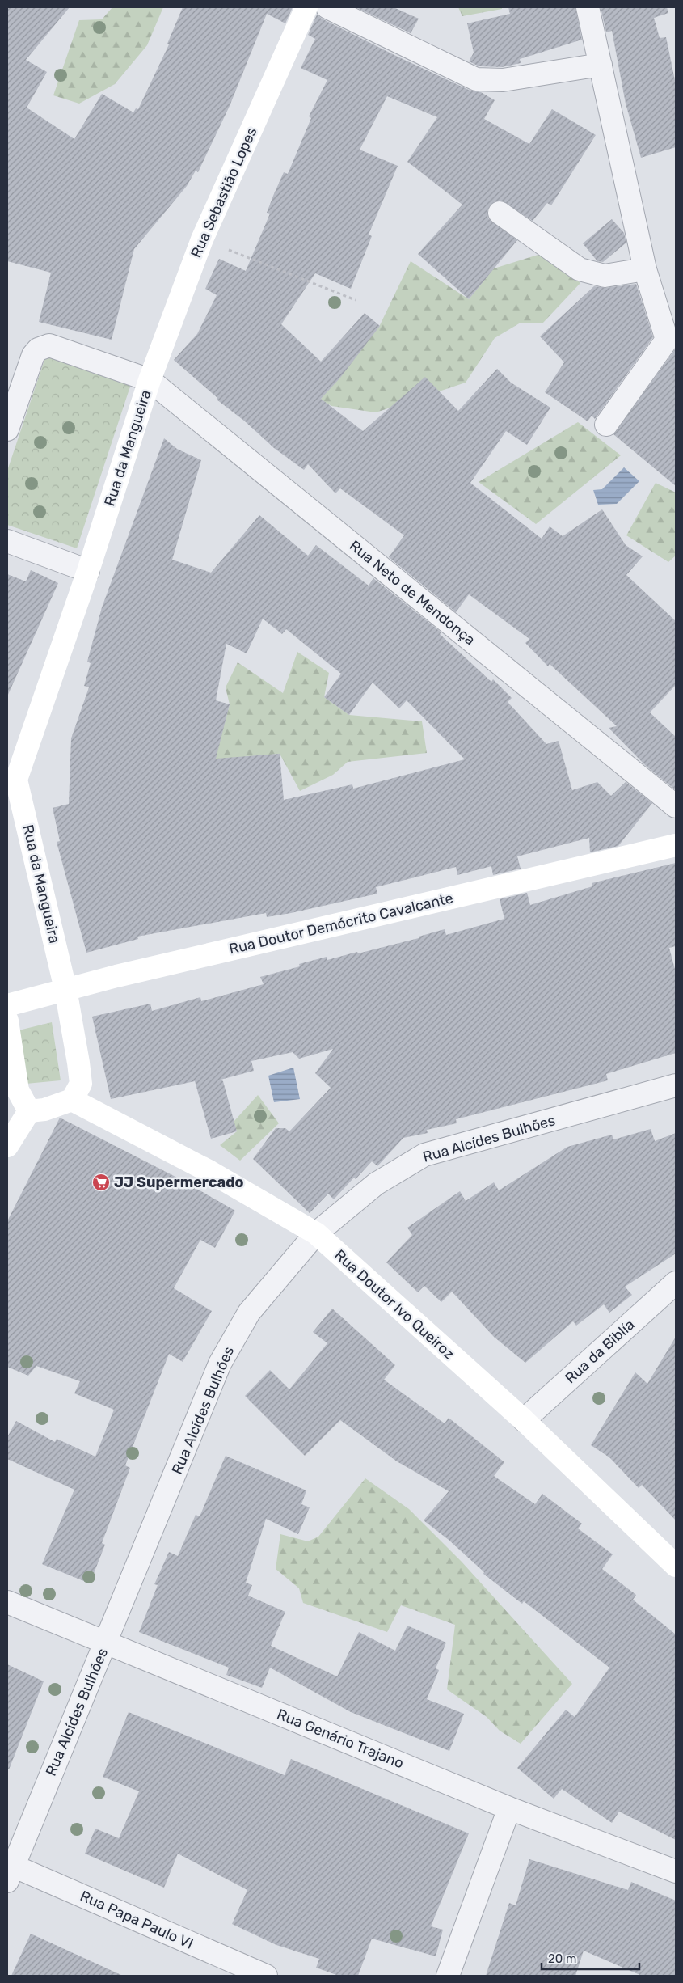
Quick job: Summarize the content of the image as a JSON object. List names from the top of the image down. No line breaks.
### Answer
{"streets":{"street":["Rua Sebastião Lopes","Rua da Mangueira","Rua Neto de Mendonça","Rua Doutor Demócrito Cavalcante","Rua Alcídes Bulhões","Rua Doutor Ivo Queiroz","Rua da Biblía","Rua Genário Trajano","Rua Papa Paulo VI"]},"crossings":[["Rua Sebastião Lopes","Rua da Mangueira"],["Rua Sebastião Lopes","Rua Neto de Mendonça"],["Rua da Mangueira","Rua Neto de Mendonça"],["Rua da Mangueira","Rua Doutor Demócrito Cavalcante"],["Rua da Mangueira","Rua Doutor Ivo Queiroz"],["Rua Alcídes Bulhões","Rua Doutor Ivo Queiroz"],["Rua Alcídes Bulhões","Rua Genário Trajano"],["Rua Alcídes Bulhões","Rua Papa Paulo VI"],["Rua Doutor Ivo Queiroz","Rua da Biblía"]],"places":{"supermarket":["JJ Supermercado"]},"scale_bar":"20 m"}
